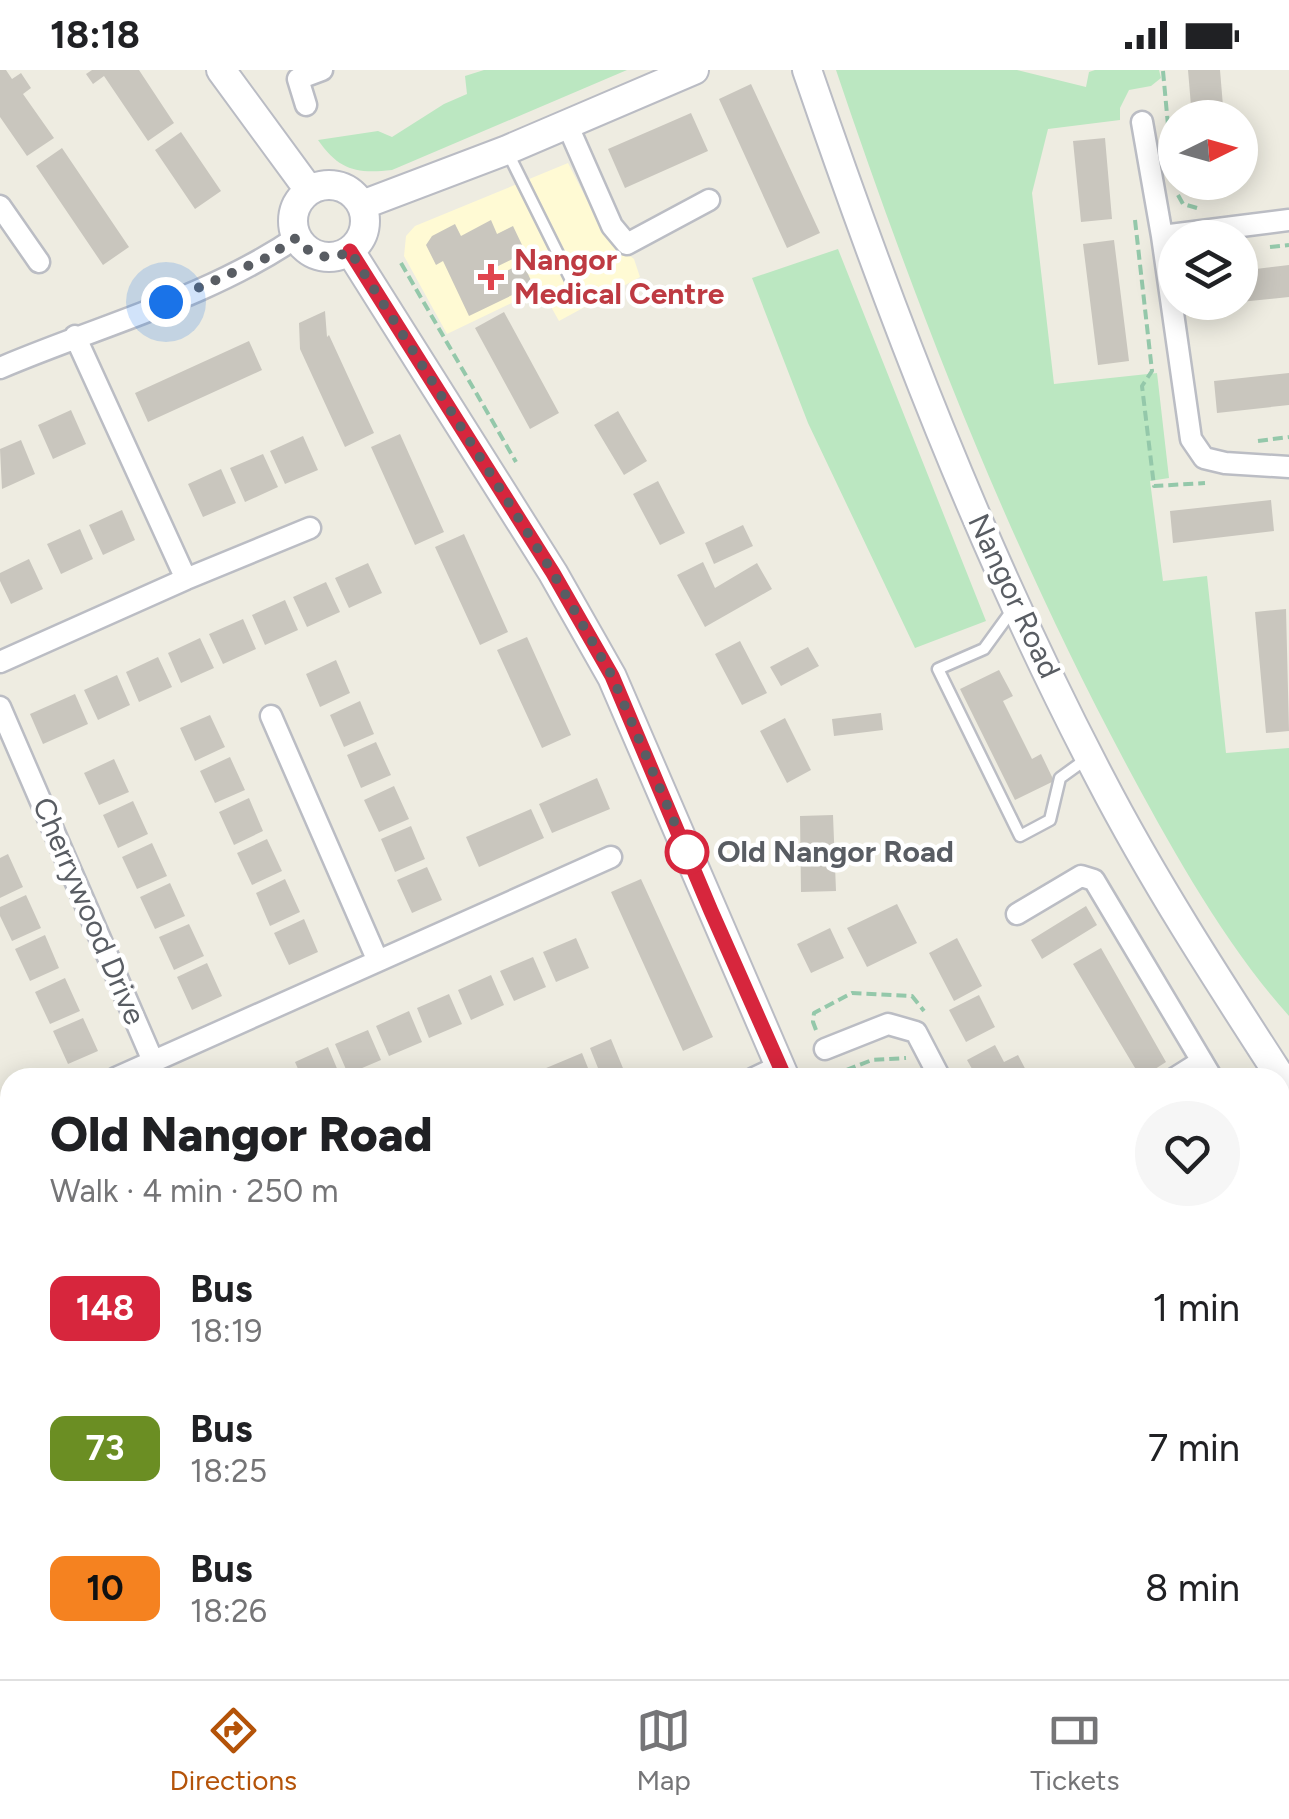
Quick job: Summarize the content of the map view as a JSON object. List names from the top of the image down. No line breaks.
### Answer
{"streets":{"street":["Nangor Road","Cherrywood Drive"]},"places":{"health":["Nangor Medical Centre"],"other":["Old Nangor Road"]},"lines":["bus line 148"],"north":"right","page":{"status":"18:18","heading":["Old Nangor Road","Walk · 4 min · 250 m"],"list":[{"mark":"148","name":"Bus","note":"18:19","value":"1 min"},{"mark":"73","name":"Bus","note":"18:25","value":"7 min"},{"mark":"10","name":"Bus","note":"18:26","value":"8 min"}],"tabs":["Directions","Map","Tickets"]}}
